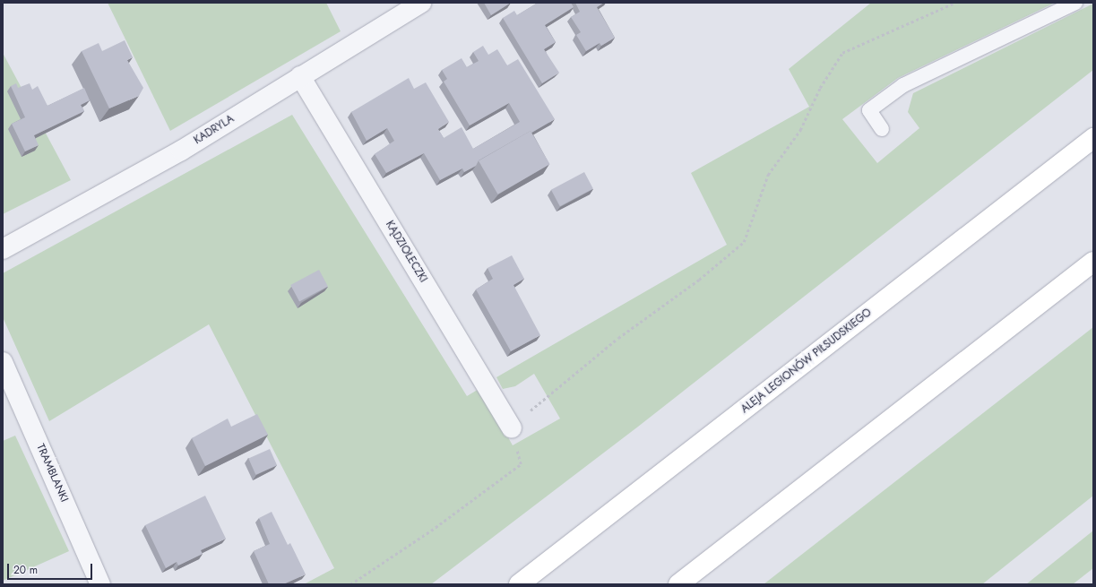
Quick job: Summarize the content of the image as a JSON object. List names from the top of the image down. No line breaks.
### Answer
{"streets":{"highway":["ALEJA LEGIONÓW PIŁSUDSKIEGO"],"street":["KADRYLA","KĄDZIOŁECZKI","TRAMBLANKI"]},"crossings":[["KADRYLA","KĄDZIOŁECZKI"]],"scale_bar":"20 m"}
